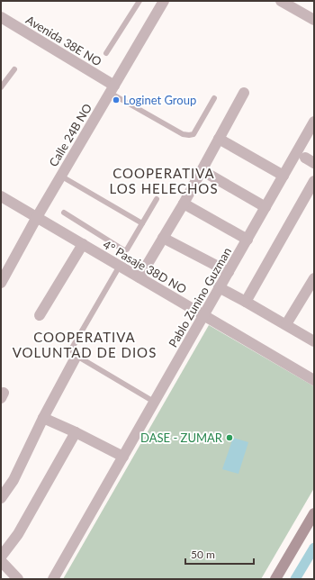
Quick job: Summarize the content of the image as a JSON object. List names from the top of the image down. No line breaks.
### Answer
{"streets":{"street":["Avenida 38E NO","Calle 24B NO","4° Pasaje 38D NO","Pablo Zunino Guzman"]},"crossings":[["Avenida 38E NO","Calle 24B NO"],["Calle 24B NO","4° Pasaje 38D NO"],["4° Pasaje 38D NO","Pablo Zunino Guzman"]],"districts":["COOPERATIVA LOS HELECHOS","COOPERATIVA VOLUNTAD DE DIOS"],"places":["Loginet Group","DASE - ZUMAR"],"scale_bar":"50 m"}
